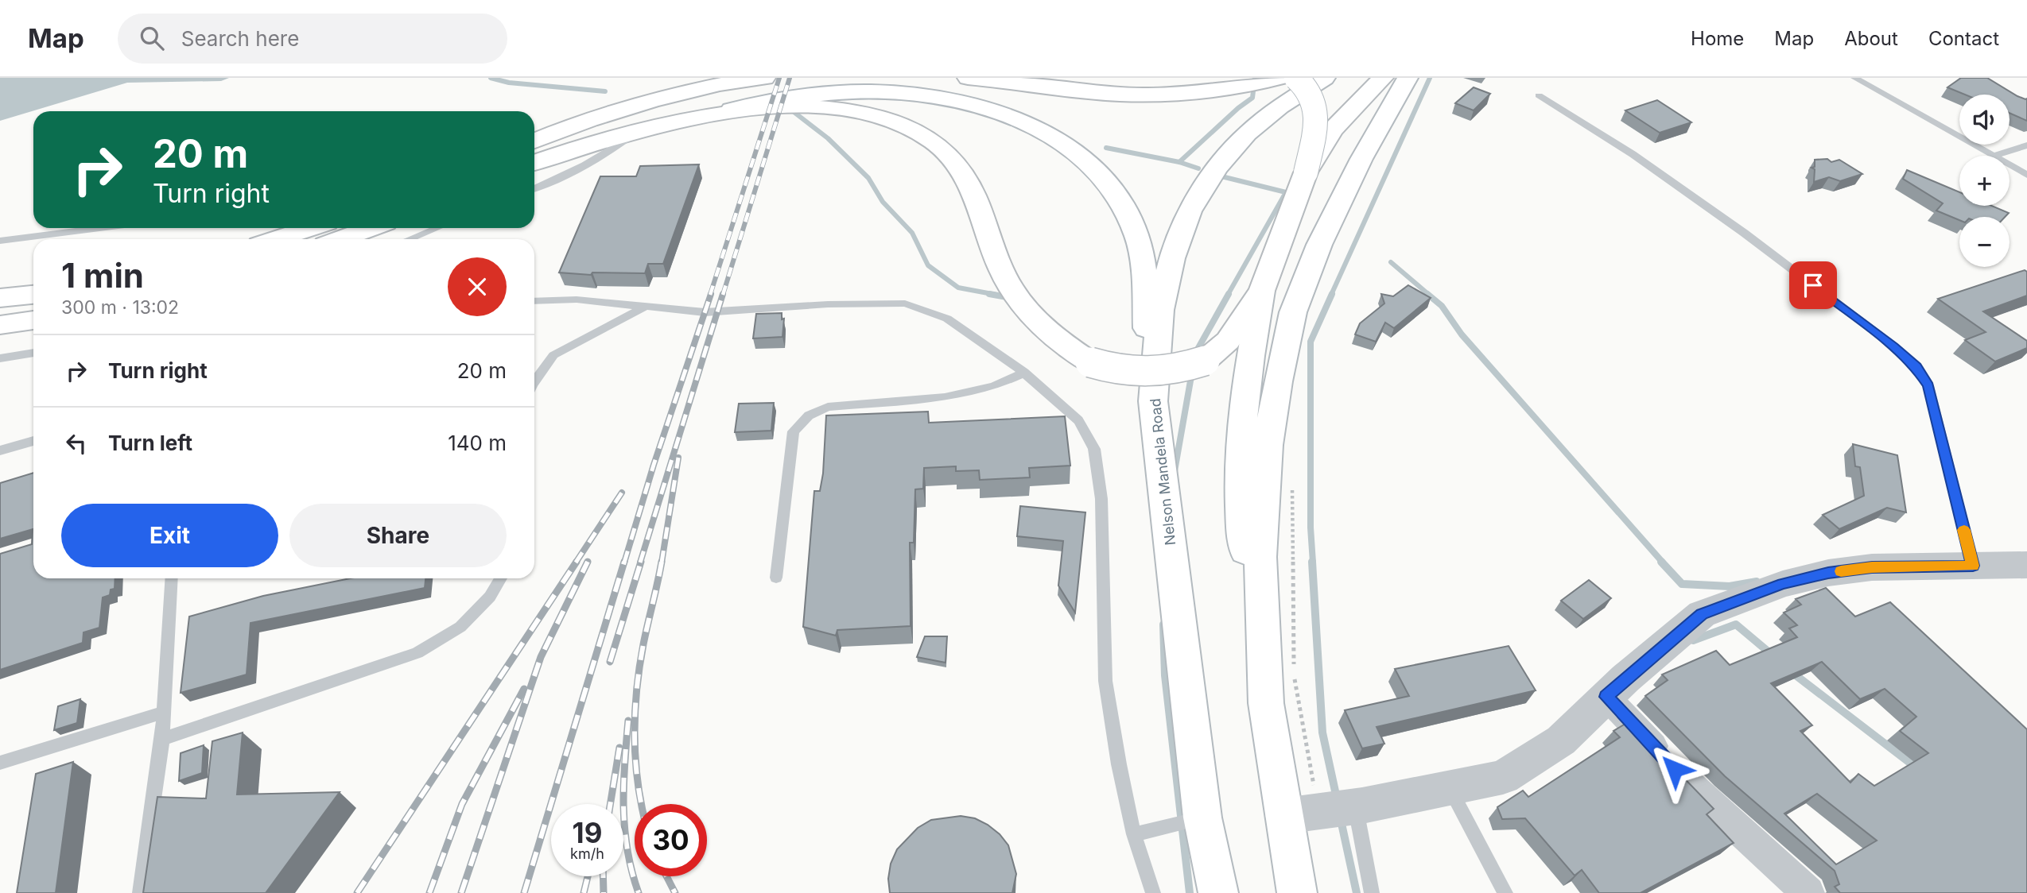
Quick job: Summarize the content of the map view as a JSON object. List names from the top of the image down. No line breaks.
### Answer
{"streets":{"main road":["Nelson Mandela Road"]},"page":{"header":"Map","search":"Search here","nav":["Home","Map","About","Contact"],"map_buttons":["+","−"],"turn":["20 m","Turn right"],"heading":["1 min","300 m · 13:02"],"list":[{"name":"Turn right","value":"20 m"},{"name":"Turn left","value":"140 m"}],"buttons":["Exit","Share"],"speed":"19 km/h","limit":"30"}}
